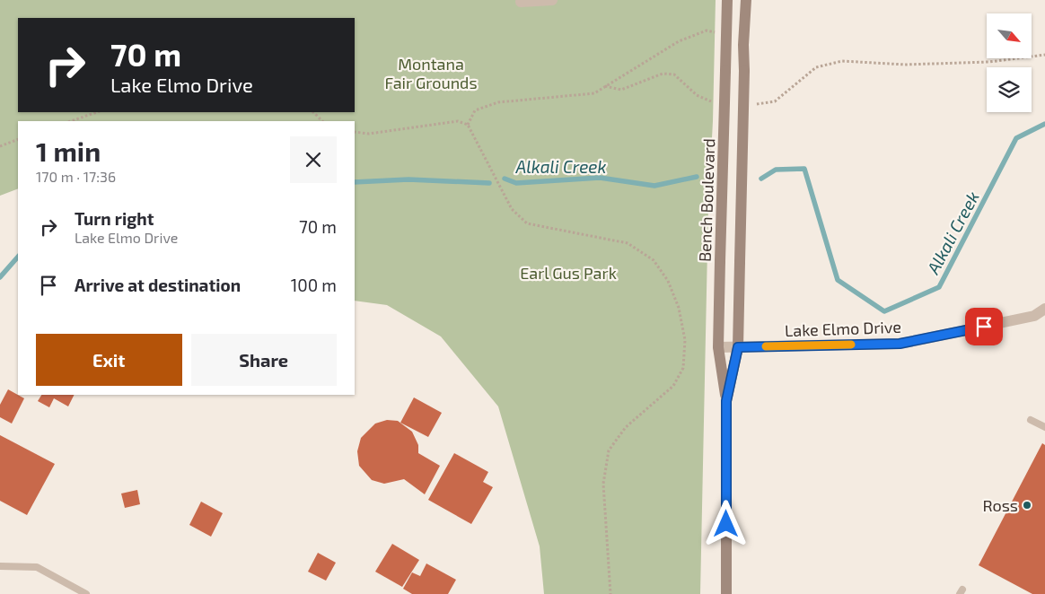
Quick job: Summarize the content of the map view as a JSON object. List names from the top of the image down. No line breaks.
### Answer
{"streets":{"main road":["Bench Boulevard"],"street":["Lake Elmo Drive"]},"crossings":[["Bench Boulevard","Lake Elmo Drive"]],"water":["Alkali Creek"],"parks":["Montana Fair Grounds","Earl Gus Park"],"places":["Ross"],"north":"bottom right","page":{"turn":["70 m","Lake Elmo Drive"],"heading":["1 min","170 m · 17:36"],"list":[{"name":"Turn right","note":"Lake Elmo Drive","value":"70 m"},{"name":"Arrive at destination","value":"100 m"}],"buttons":["Exit","Share"]}}
